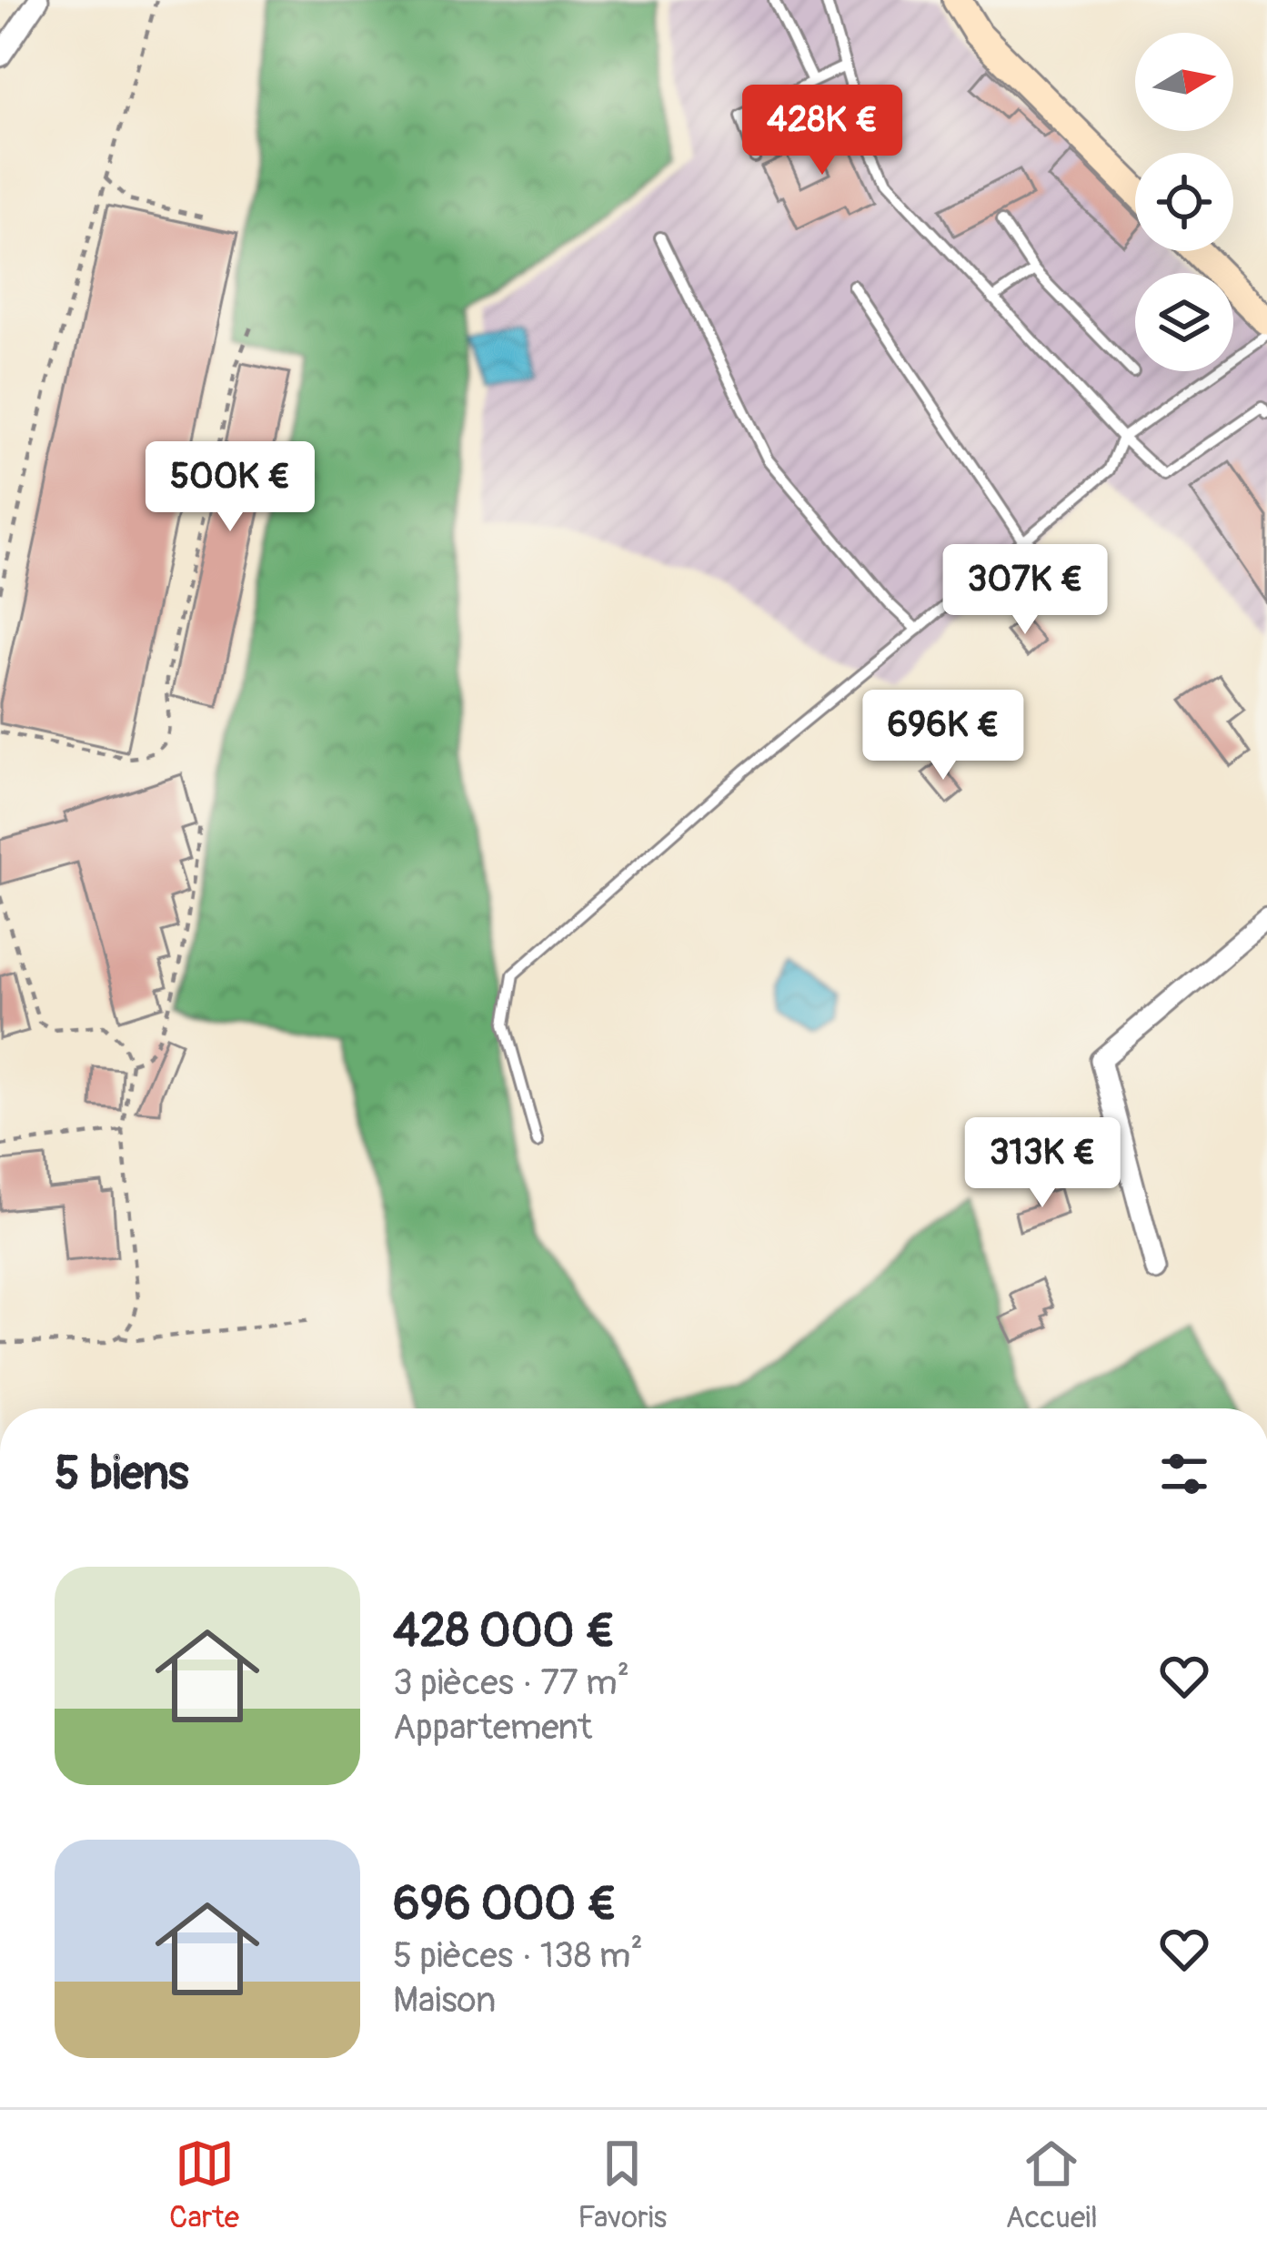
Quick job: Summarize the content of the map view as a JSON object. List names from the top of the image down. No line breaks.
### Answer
{"north":"right","page":{"price":["428K €","500K €","307K €","696K €","313K €"],"heading":"5 biens","list":[{"name":"428 000 €","note":"3 pièces · 77 m² · Appartement"},{"name":"696 000 €","note":"5 pièces · 138 m² · Maison"}],"tabs":["Carte","Favoris","Accueil"]}}
